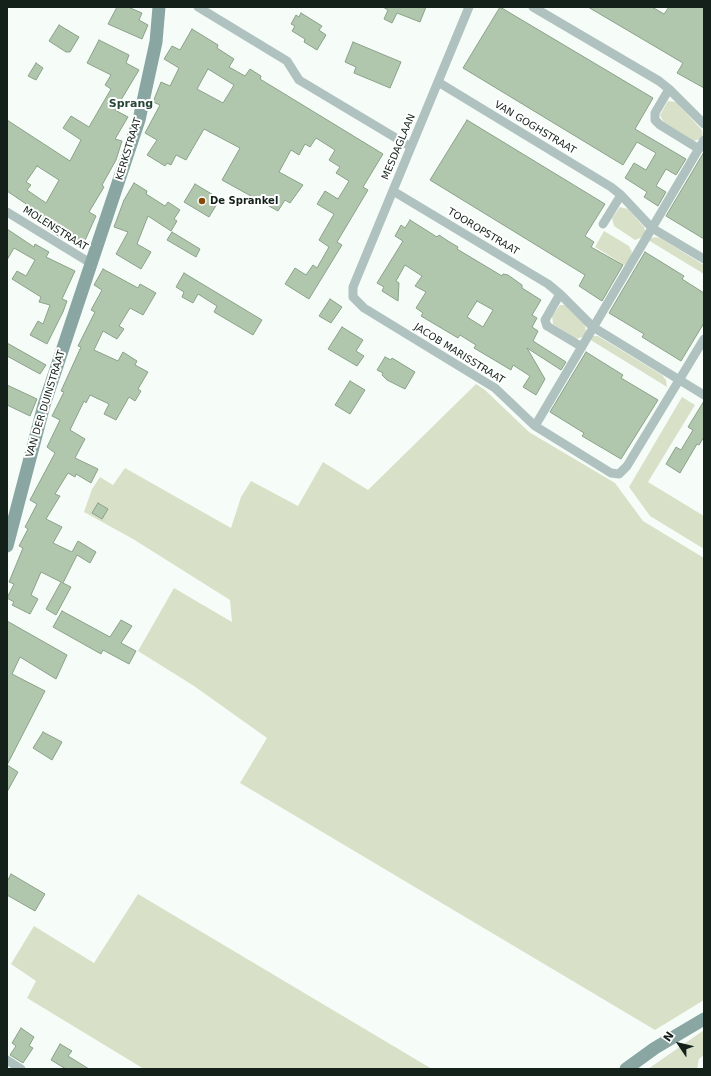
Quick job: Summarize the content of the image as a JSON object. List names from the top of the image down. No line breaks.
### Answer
{"streets":{"street":["VAN GOGHSTRAAT","MESDAGLAAN","KERKSTRAAT","MOLENSTRAAT","TOOROPSTRAAT","JACOB MARISSTRAAT","VAN DER DUINSTRAAT"]},"crossings":[["VAN GOGHSTRAAT","MESDAGLAAN"],["MESDAGLAAN","TOOROPSTRAAT"],["MESDAGLAAN","JACOB MARISSTRAAT"],["KERKSTRAAT","MOLENSTRAAT"],["KERKSTRAAT","VAN DER DUINSTRAAT"],["MOLENSTRAAT","VAN DER DUINSTRAAT"],["TOOROPSTRAAT","JACOB MARISSTRAAT"]],"districts":["Sprang"],"places":["De Sprankel"],"north":"top left"}
